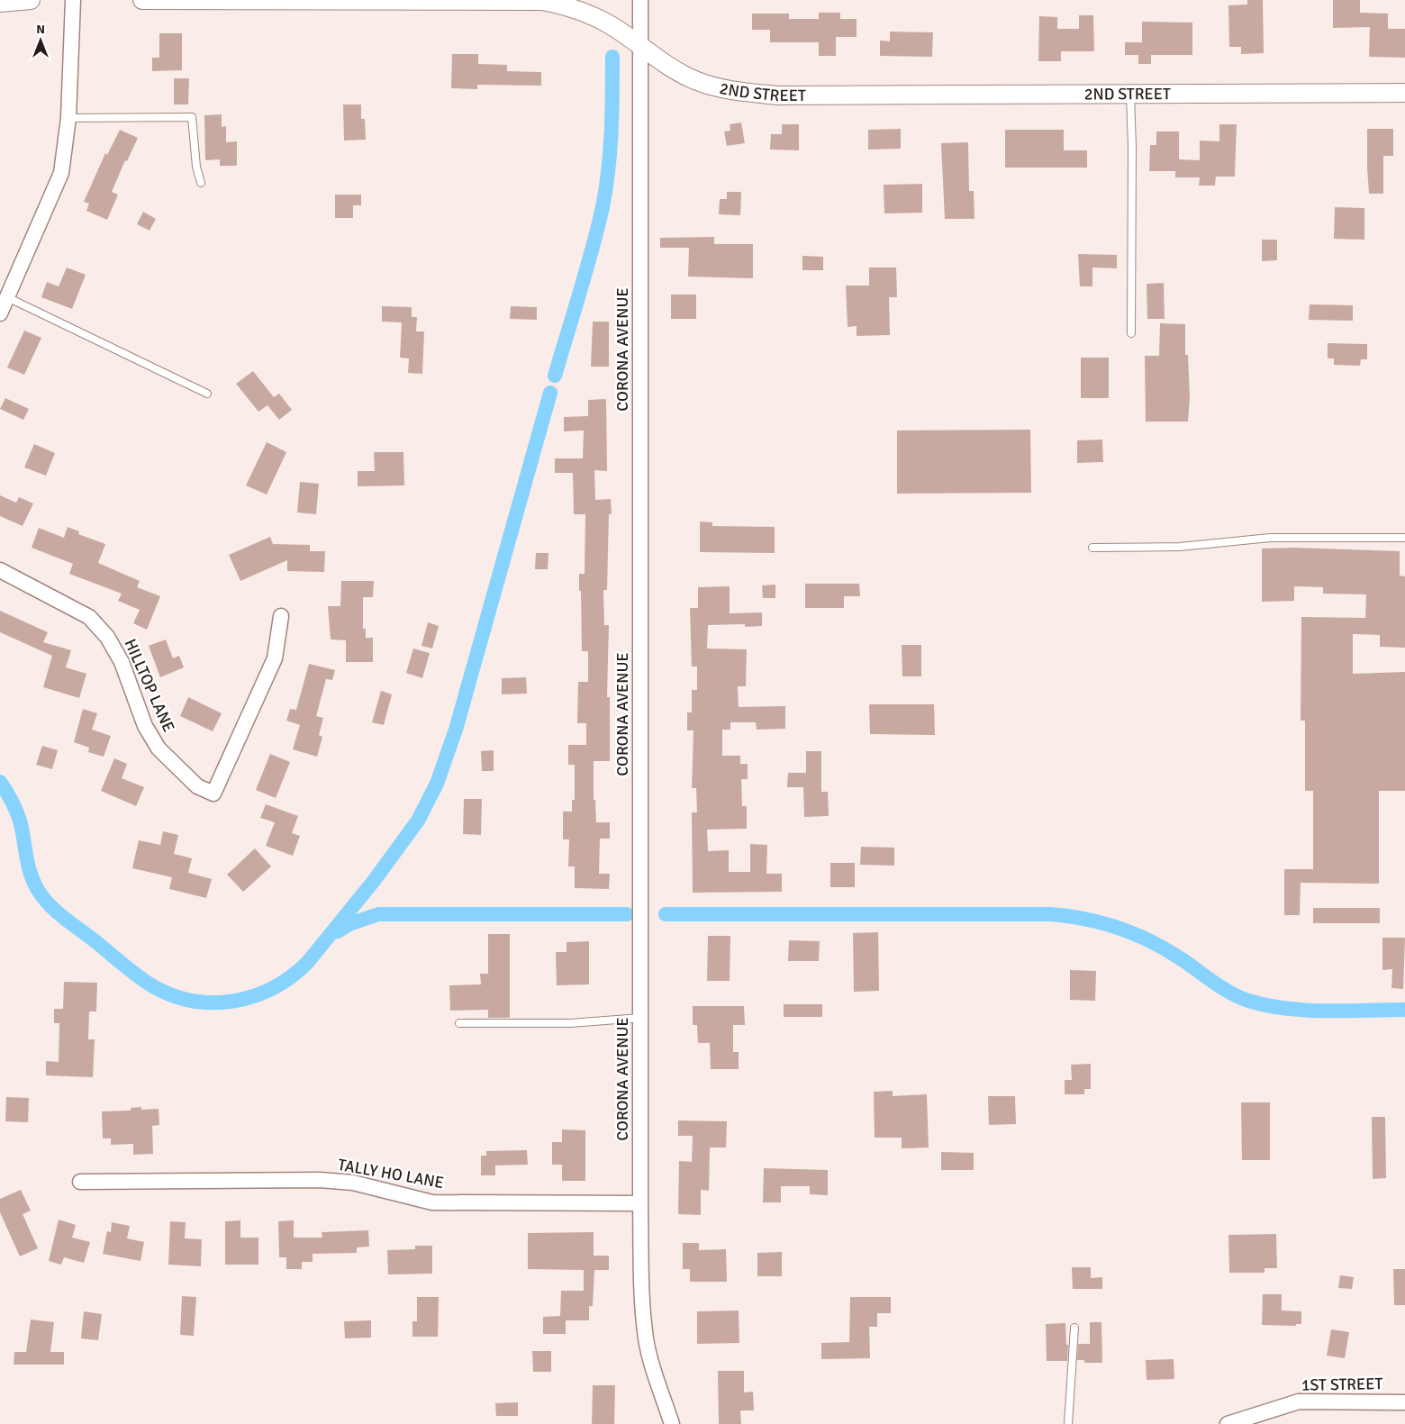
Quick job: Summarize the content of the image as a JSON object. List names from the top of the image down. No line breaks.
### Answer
{"streets":{"street":["2ND STREET","CORONA AVENUE","HILLTOP LANE","TALLY HO LANE","1ST STREET"]},"crossings":[["2ND STREET","CORONA AVENUE"],["CORONA AVENUE","TALLY HO LANE"]],"north":"top"}
